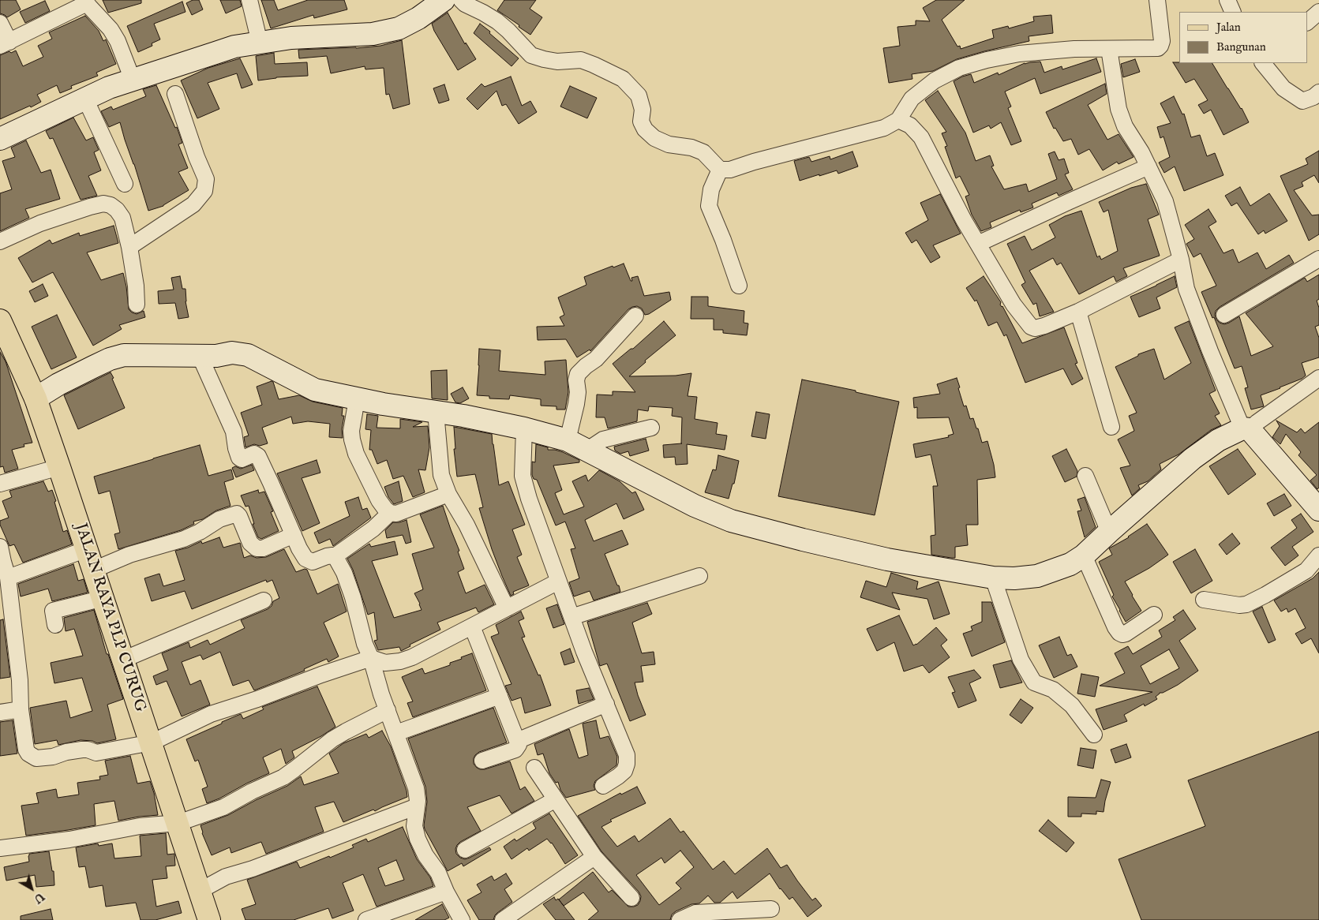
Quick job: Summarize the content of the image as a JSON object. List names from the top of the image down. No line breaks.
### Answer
{"streets":{"main road":["JALAN RAYA PLP CURUG"]},"legend":["Jalan","Bangunan"],"north":"bottom right"}
